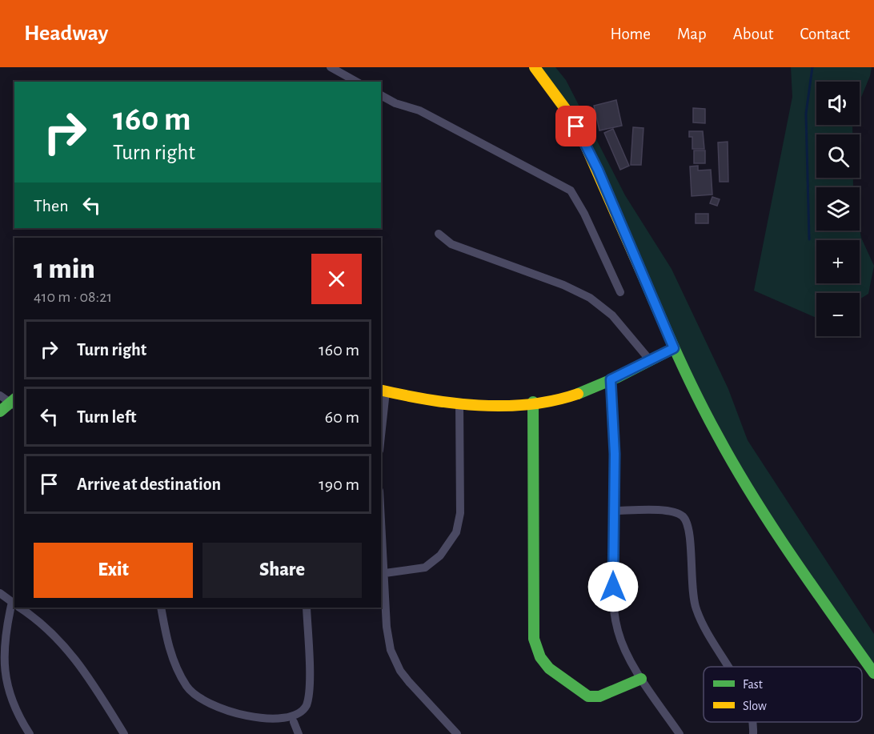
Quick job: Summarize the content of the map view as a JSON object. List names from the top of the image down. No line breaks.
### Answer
{"legend":["Fast","Slow"],"page":{"header":"Headway","nav":["Home","Map","About","Contact"],"map_buttons":["+","−"],"turn":["160 m","Turn right"],"then":"Then","heading":["1 min","410 m · 08:21"],"list":[{"name":"Turn right","value":"160 m"},{"name":"Turn left","value":"60 m"},{"name":"Arrive at destination","value":"190 m"}],"buttons":["Exit","Share"]}}
